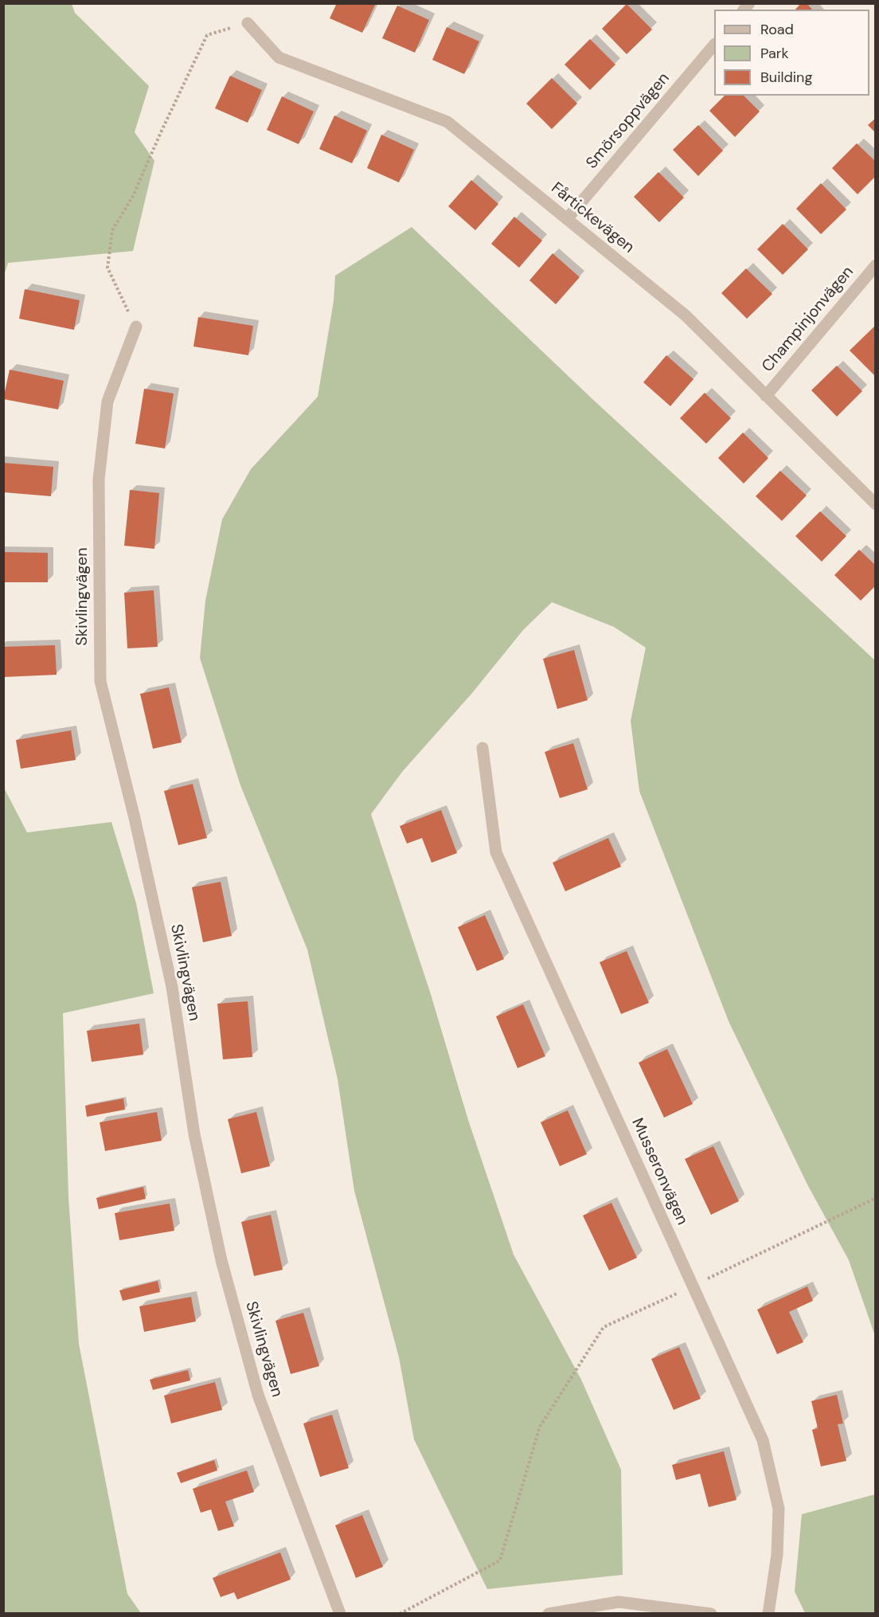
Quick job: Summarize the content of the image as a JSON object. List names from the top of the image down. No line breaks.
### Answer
{"streets":{"street":["Smörsoppvägen","Fårtickevägen","Champinjonvägen","Skivlingvägen","Musseronvägen"]},"crossings":[["Smörsoppvägen","Fårtickevägen"],["Fårtickevägen","Champinjonvägen"]],"legend":["Road","Park","Building"]}
